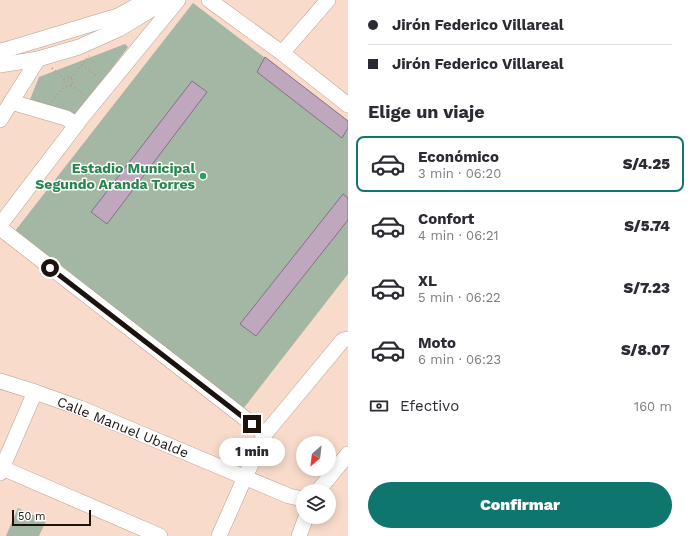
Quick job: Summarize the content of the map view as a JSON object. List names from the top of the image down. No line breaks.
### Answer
{"streets":{"street":["Calle Manuel Ubalde"]},"places":["Estadio Municipal Segundo Aranda Torres"],"scale_bar":"50 m","north":"bottom left","page":{"banner":["Jirón Federico Villareal","Jirón Federico Villareal"],"heading":"Elige un viaje","list":[{"name":"Económico","note":"3 min · 06:20","value":"S/4.25"},{"name":"Confort","note":"4 min · 06:21","value":"S/5.74"},{"name":"XL","note":"5 min · 06:22","value":"S/7.23"},{"name":"Moto","note":"6 min · 06:23","value":"S/8.07"}],"pay":["Efectivo","160 m"],"bubble":"1 min","buttons":"Confirmar","scale":"50 m"}}
